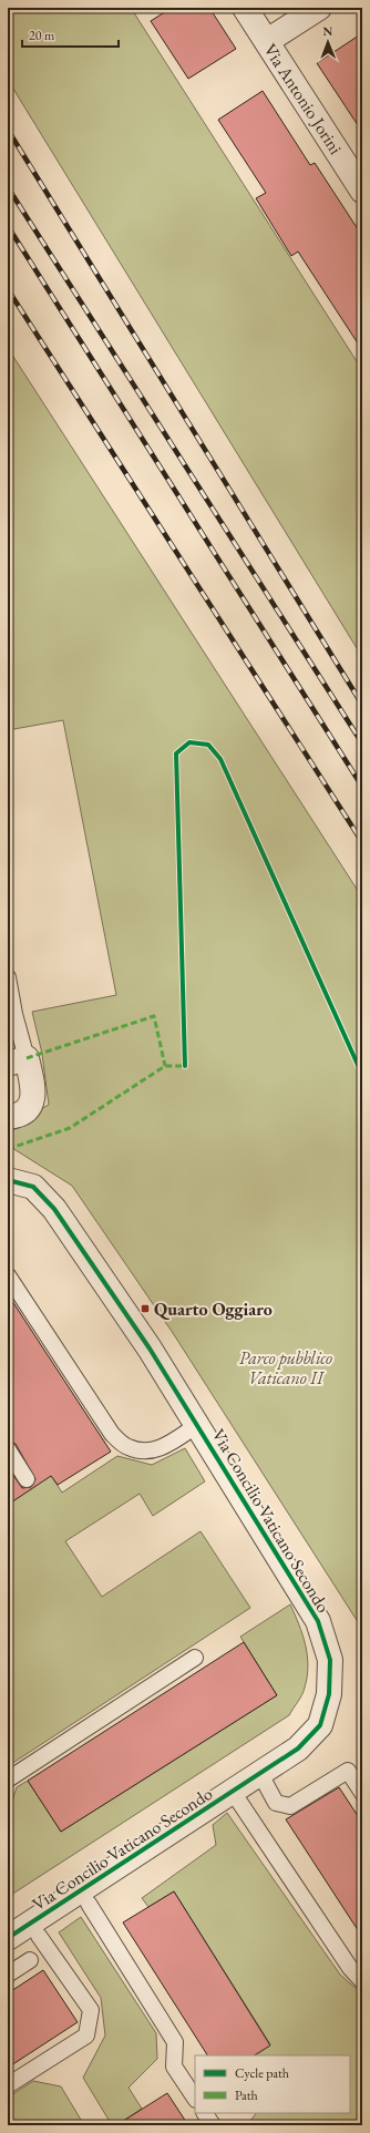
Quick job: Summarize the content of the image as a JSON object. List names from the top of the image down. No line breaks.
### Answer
{"streets":{"street":["Via Antonio Jorini","Via Concilio Vaticano Secondo"]},"parks":["Parco pubblico Vaticano II"],"places":{"transit":["Quarto Oggiaro"]},"legend":["Cycle path","Path"],"scale_bar":"20 m","north":"top"}
